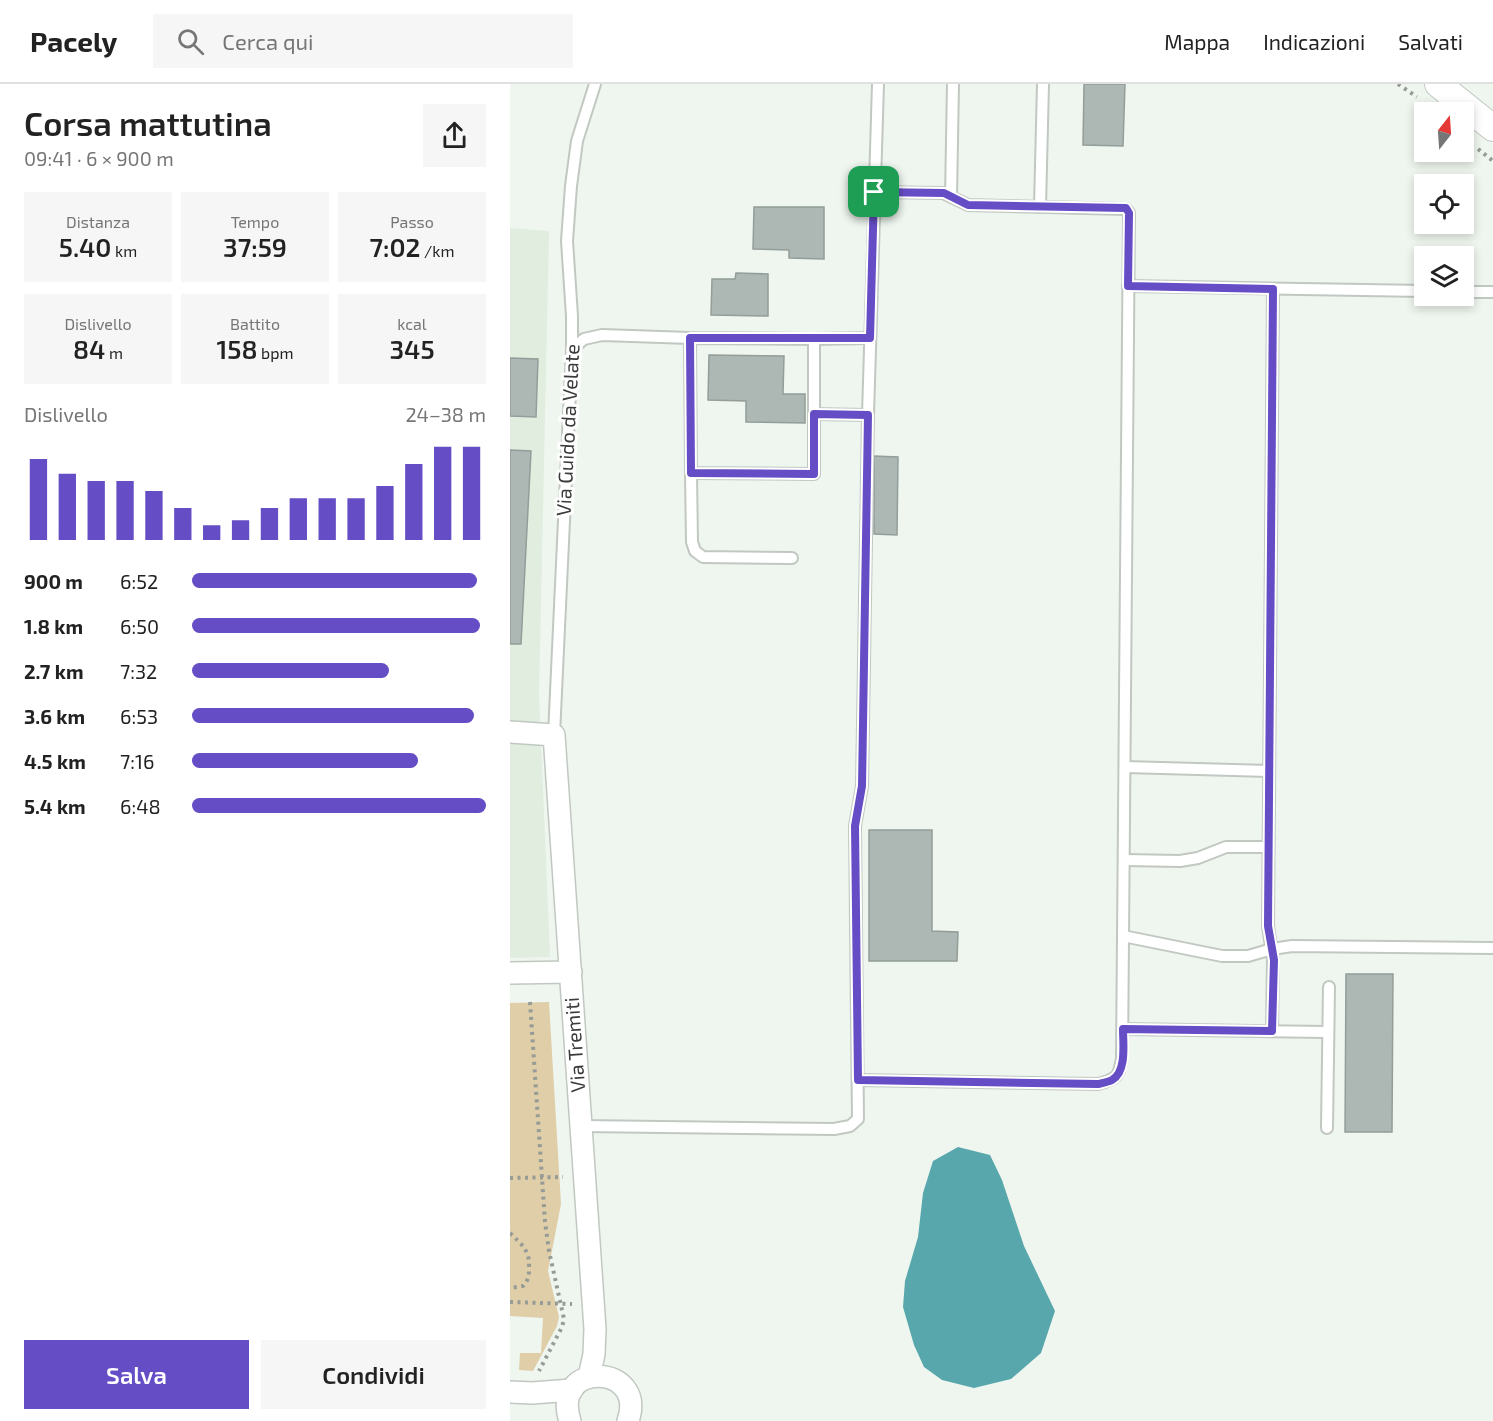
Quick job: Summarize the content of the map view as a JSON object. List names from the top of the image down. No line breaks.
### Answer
{"streets":{"street":["Via Tremiti"],"lane":["Via Guido da Velate"]},"crossings":[["Via Guido da Velate","Via Tremiti"]],"north":"top","page":{"header":"Pacely","search":"Cerca qui","nav":["Mappa","Indicazioni","Salvati"],"heading":["Corsa mattutina","09:41 · 6 × 900 m"],"stats":[["Distanza","5.40 km"],["Tempo","37:59"],["Passo","7:02 /km"],["Dislivello","84 m"],["Battito","158 bpm"],["kcal","345"]],"chart":["Dislivello","24–38 m"],"list":[{"name":"900 m","note":"6:52"},{"name":"1.8 km","note":"6:50"},{"name":"2.7 km","note":"7:32"},{"name":"3.6 km","note":"6:53"},{"name":"4.5 km","note":"7:16"},{"name":"5.4 km","note":"6:48"}],"buttons":["Salva","Condividi"]}}
